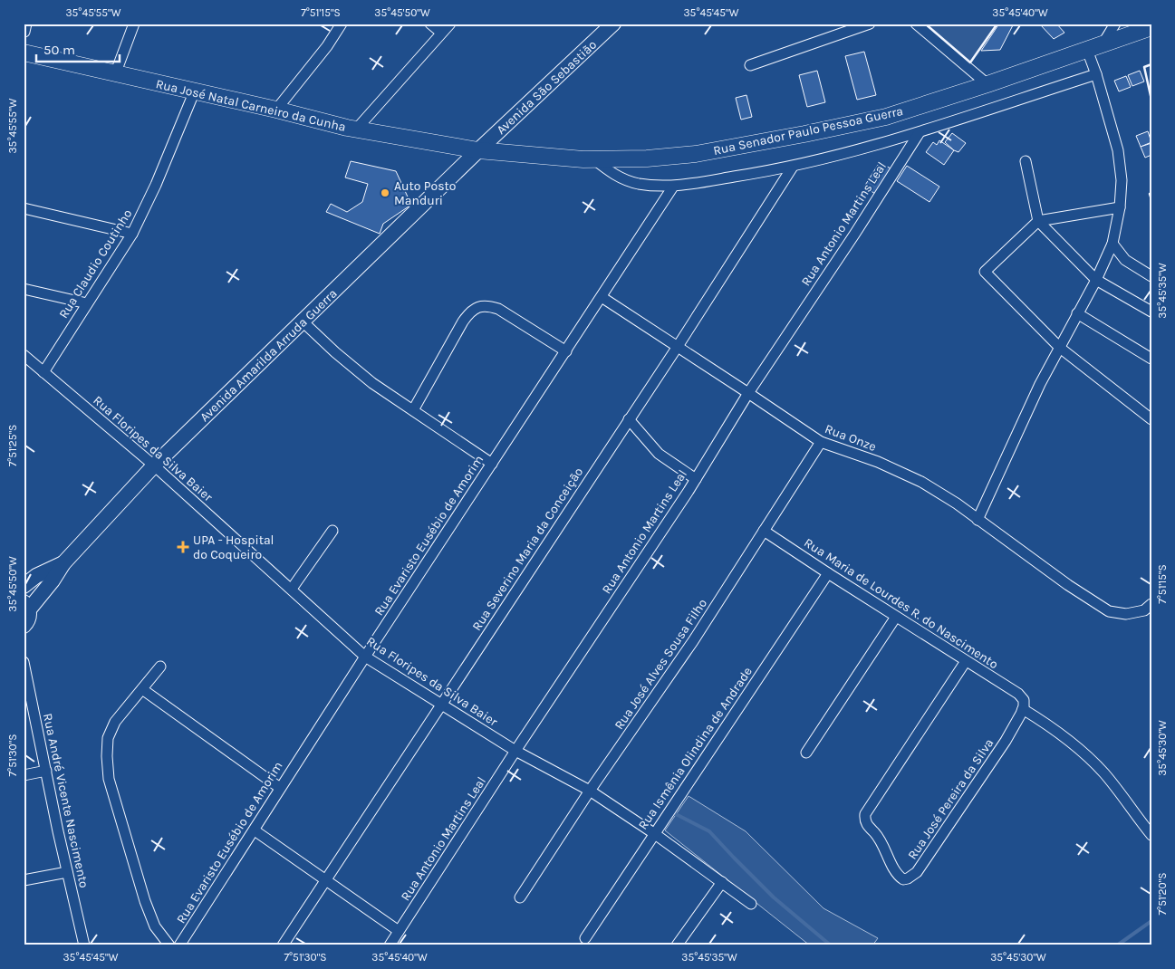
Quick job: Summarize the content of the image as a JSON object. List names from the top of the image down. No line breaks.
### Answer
{"streets":{"main road":["Avenida São Sebastião","Rua José Natal Carneiro da Cunha","Rua Senador Paulo Pessoa Guerra","Avenida Amarilda Arruda Guerra"],"street":["Rua Antonio Martins Leal","Rua Claudio Coutinho","Rua Onze","Rua Floripes da Silva Baier","Rua Evaristo Eusébio de Amorim","Rua Severino Maria da Conceição","Rua Maria de Lourdes R. do Nascimento","Rua José Alves Sousa Filho","Rua Ismênia Olindina de Andrade","Rua José Pereira da Silva","Rua André Vicente Nascimento"]},"crossings":[["Avenida São Sebastião","Rua José Natal Carneiro da Cunha"],["Avenida São Sebastião","Rua Senador Paulo Pessoa Guerra"],["Avenida São Sebastião","Avenida Amarilda Arruda Guerra"],["Rua José Natal Carneiro da Cunha","Rua Senador Paulo Pessoa Guerra"],["Rua José Natal Carneiro da Cunha","Rua Claudio Coutinho"],["Rua José Natal Carneiro da Cunha","Avenida Amarilda Arruda Guerra"],["Rua Senador Paulo Pessoa Guerra","Avenida Amarilda Arruda Guerra"],["Rua Antonio Martins Leal","Rua Onze"],["Rua Antonio Martins Leal","Rua Floripes da Silva Baier"],["Rua Claudio Coutinho","Rua Floripes da Silva Baier"],["Avenida Amarilda Arruda Guerra","Rua Floripes da Silva Baier"],["Rua Onze","Rua Evaristo Eusébio de Amorim"],["Rua Onze","Rua Severino Maria da Conceição"],["Rua Onze","Rua José Alves Sousa Filho"],["Rua Floripes da Silva Baier","Rua Evaristo Eusébio de Amorim"],["Rua Floripes da Silva Baier","Rua Severino Maria da Conceição"],["Rua Floripes da Silva Baier","Rua José Alves Sousa Filho"],["Rua Floripes da Silva Baier","Rua Ismênia Olindina de Andrade"],["Rua Maria de Lourdes R. do Nascimento","Rua José Alves Sousa Filho"],["Rua Maria de Lourdes R. do Nascimento","Rua Ismênia Olindina de Andrade"],["Rua Maria de Lourdes R. do Nascimento","Rua José Pereira da Silva"]],"places":{"other":["Auto Posto Manduri"],"health":["UPA - Hospital do Coqueiro"]},"scale_bar":"50 m","coordinates":["35°45'55\"W","7°51'15\"S","35°45'50\"W","35°45'45\"W","35°45'40\"W","35°45'35\"W","7°51'25\"S","35°45'30\"W","7°51'30\"S","7°51'20\"S"]}
